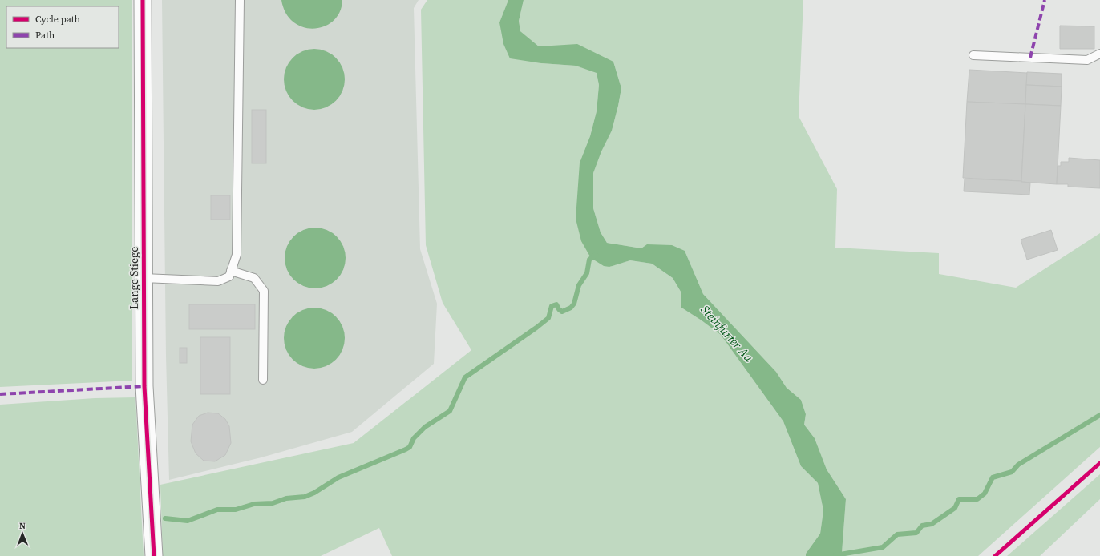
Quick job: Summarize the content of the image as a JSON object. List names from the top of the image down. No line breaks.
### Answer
{"streets":{"street":["Lange Stiege"]},"water":["Steinfurter Aa"],"legend":["Cycle path","Path"],"north":"top"}
